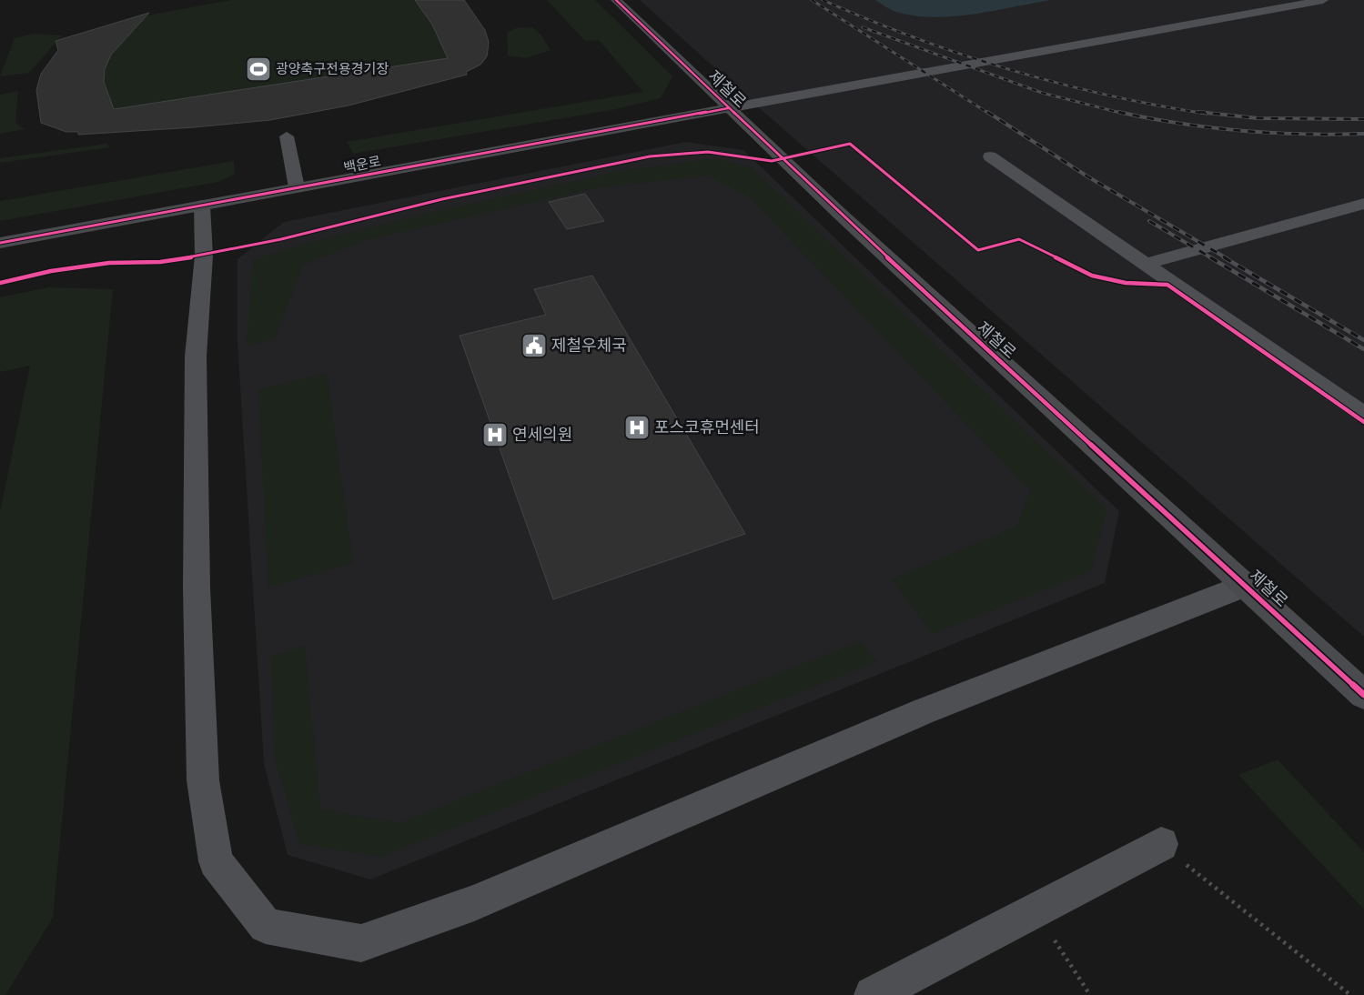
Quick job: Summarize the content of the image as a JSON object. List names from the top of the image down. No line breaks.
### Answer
{"streets":{"main road":["제철로","백운로"]},"crossings":[["제철로","백운로"]],"places":{"sports":["광양축구전용경기장"],"public building":["제철우체국"],"hospital":["포스코휴먼센터","연세의원"]}}
